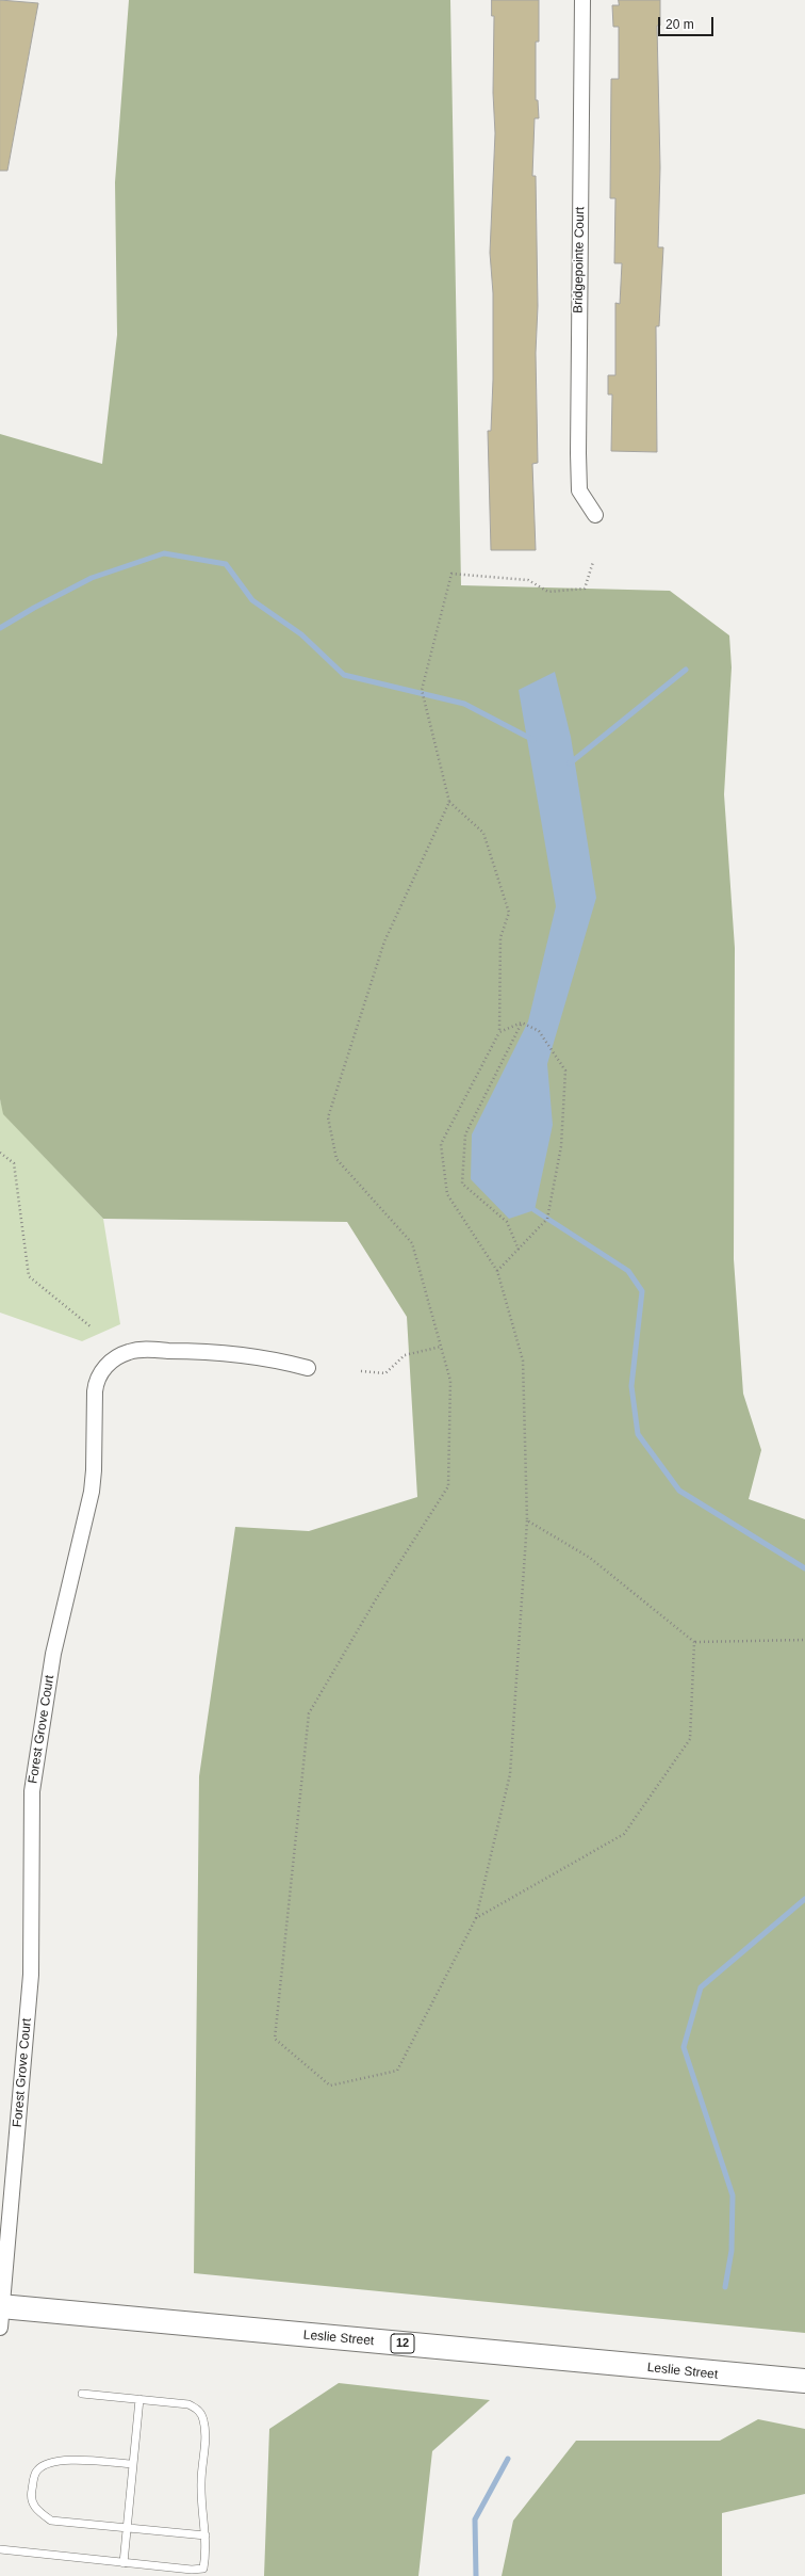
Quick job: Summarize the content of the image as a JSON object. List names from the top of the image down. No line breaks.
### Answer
{"streets":{"main road":["Leslie Street","12"],"street":["Bridgepointe Court","Forest Grove Court"]},"crossings":[["Forest Grove Court","Leslie Street"]],"scale_bar":"20 m"}
